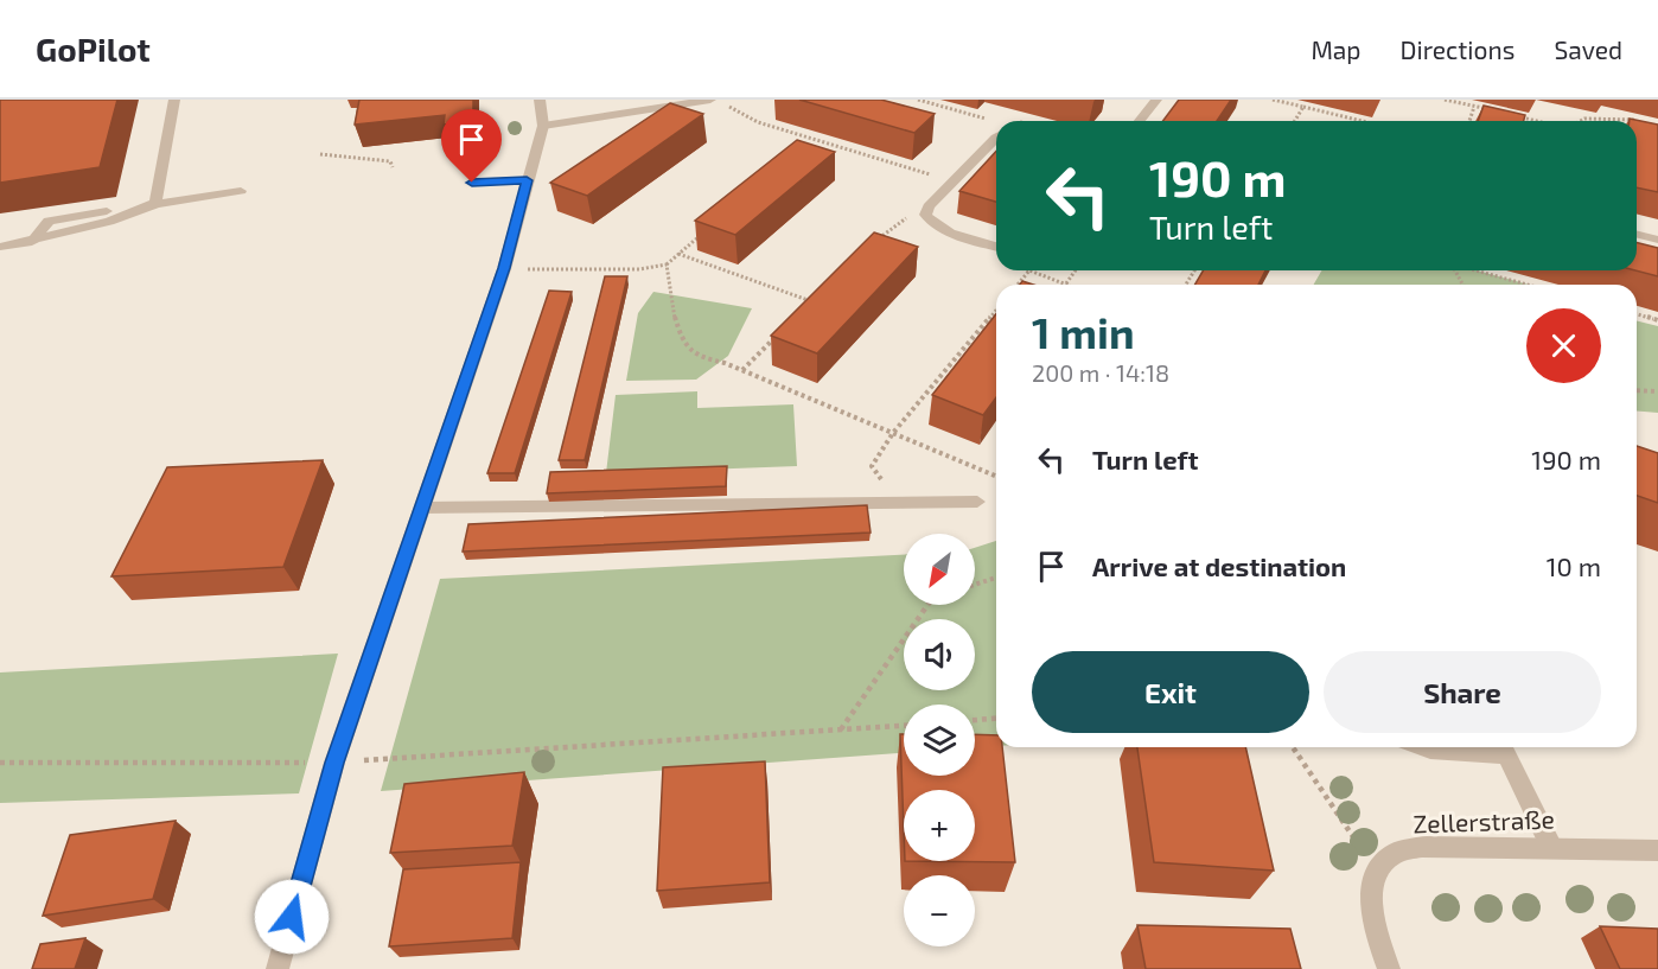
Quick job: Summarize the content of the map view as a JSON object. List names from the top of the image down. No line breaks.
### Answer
{"streets":{"street":["Zellerstraße"]},"north":"bottom left","page":{"header":"GoPilot","nav":["Map","Directions","Saved"],"turn":["190 m","Turn left"],"heading":["1 min","200 m · 14:18"],"list":[{"name":"Turn left","value":"190 m"},{"name":"Arrive at destination","value":"10 m"}],"map_buttons":["+","−"],"buttons":["Exit","Share"]}}
